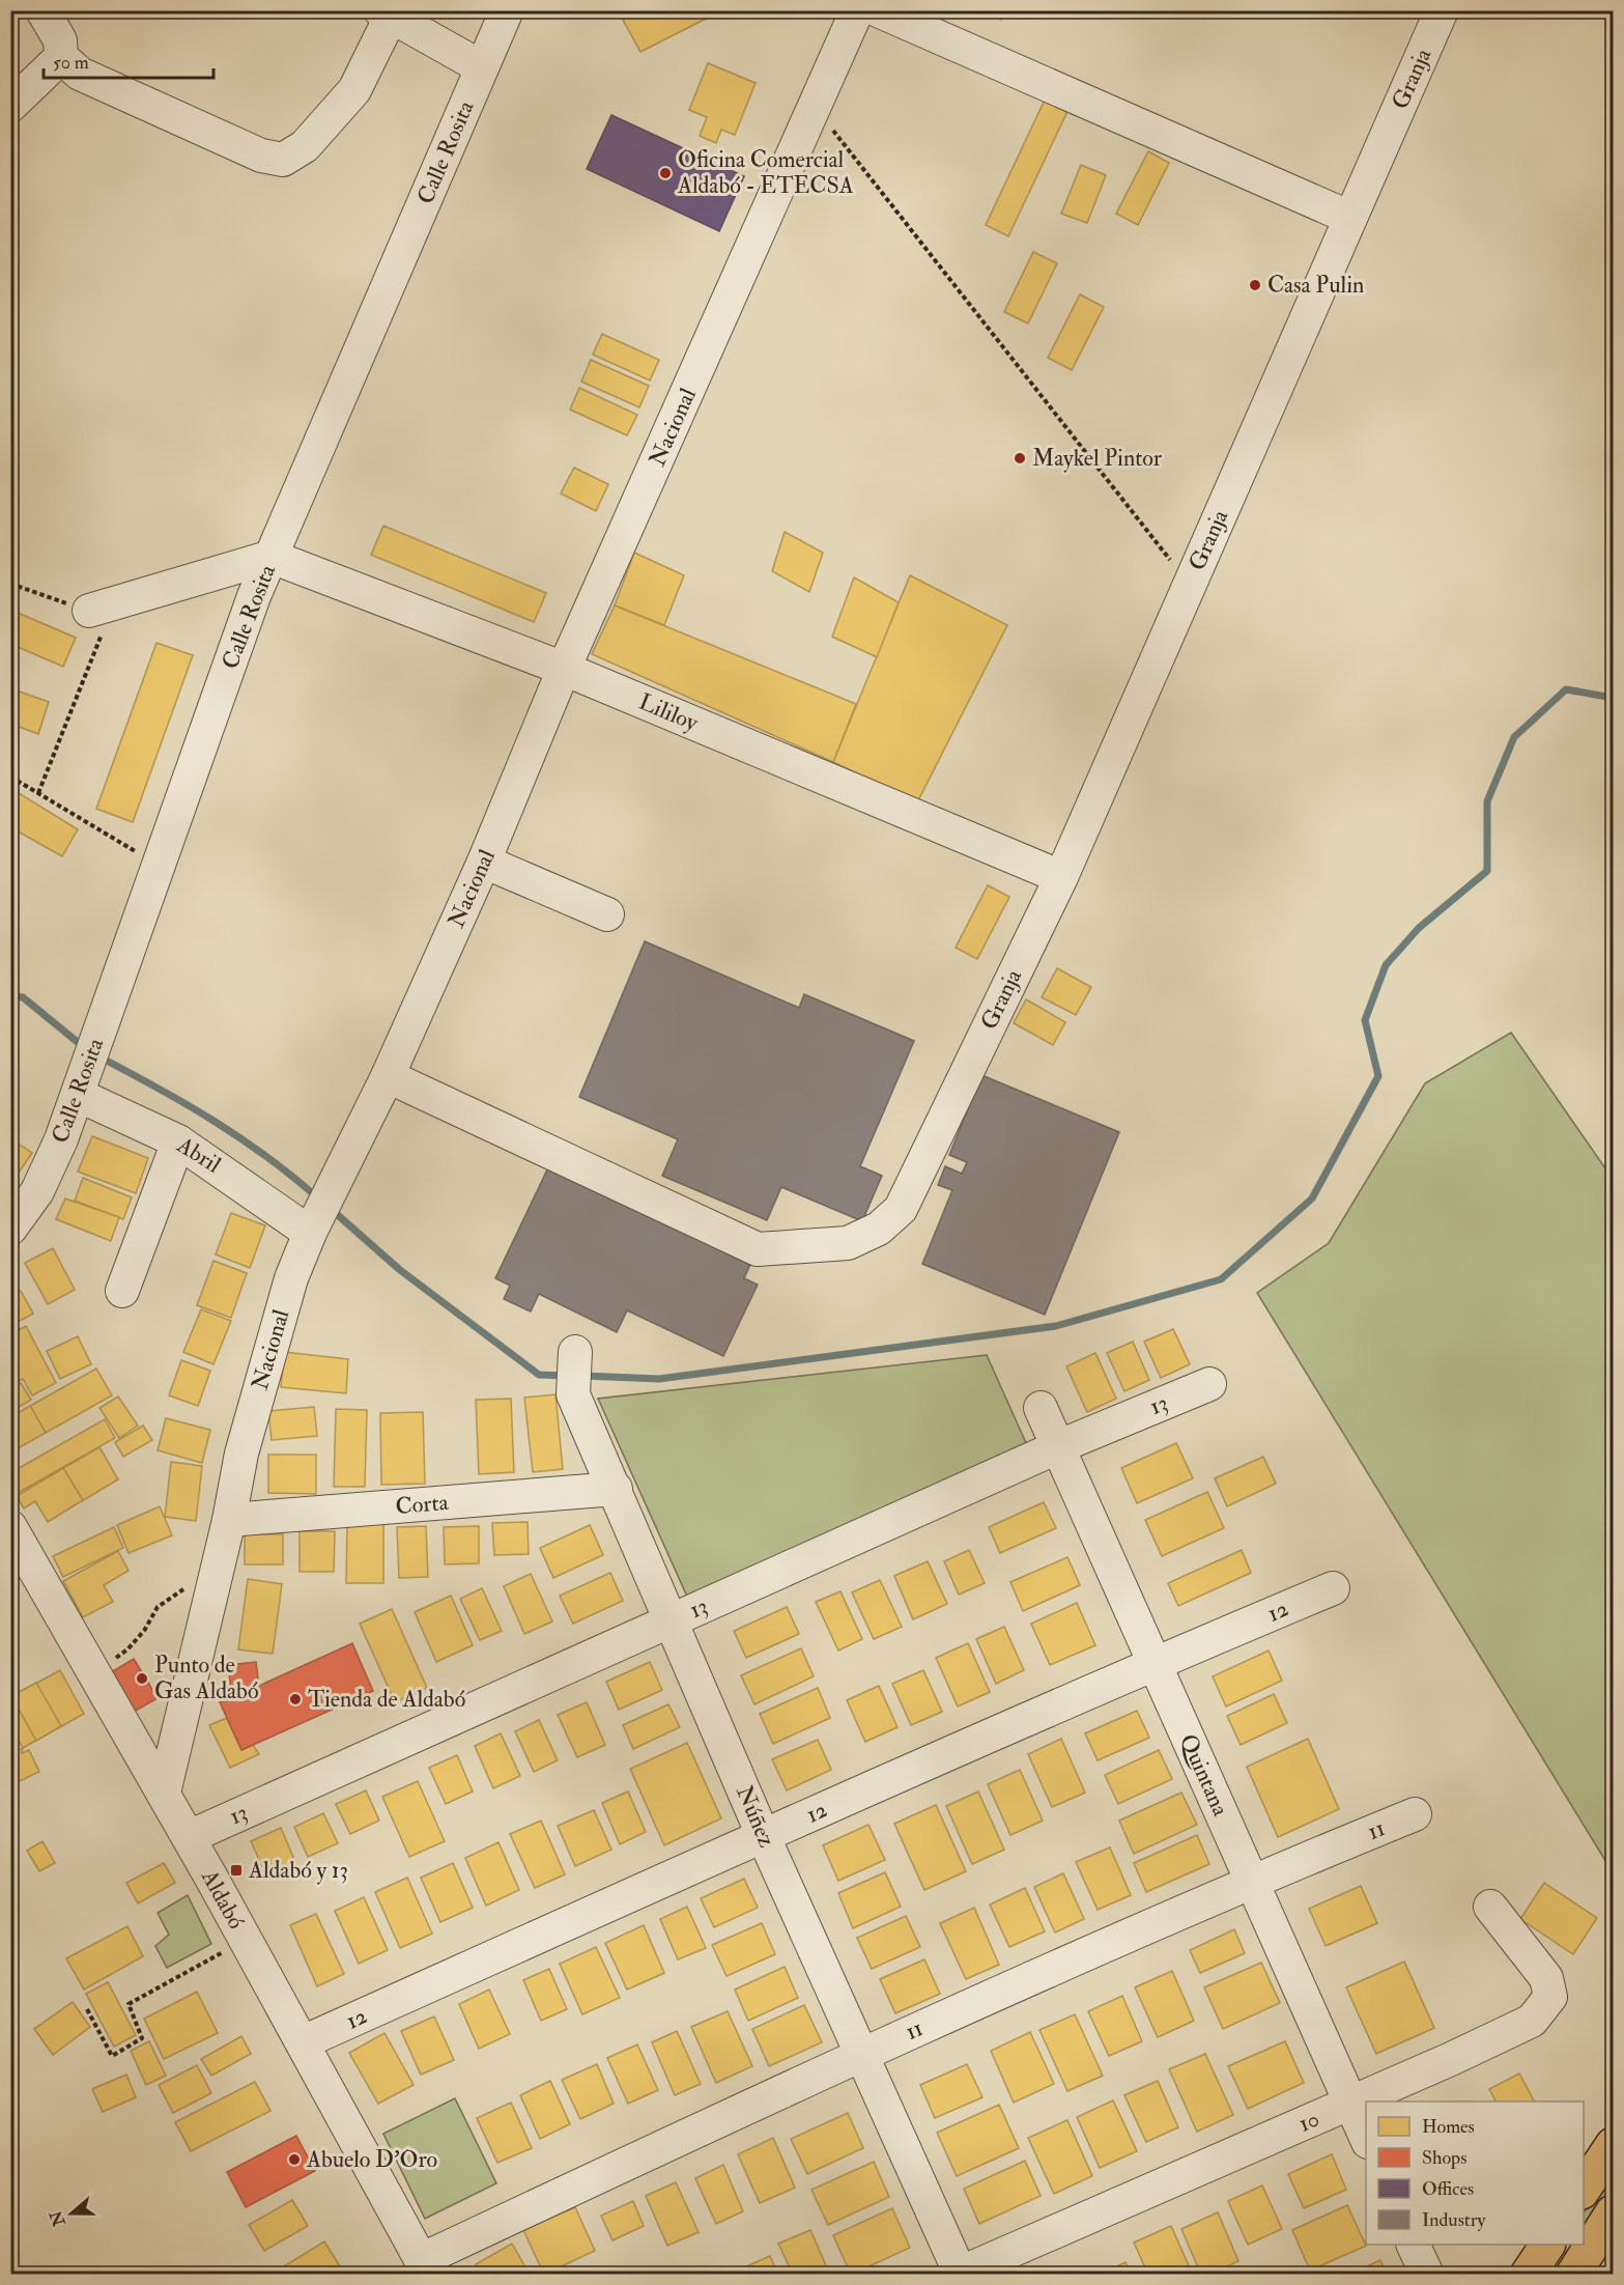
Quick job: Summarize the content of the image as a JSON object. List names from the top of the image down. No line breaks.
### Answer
{"streets":{"street":["Granja","Calle Rosita","Nacional","Lililoy","Abril","13","Corta","12","Quintana","Núñez","11","Aldabó","10"]},"crossings":[["Granja","Nacional"],["Granja","Lililoy"],["Calle Rosita","Lililoy"],["Calle Rosita","Abril"],["Nacional","Lililoy"],["Nacional","Abril"],["Nacional","Corta"],["Nacional","Aldabó"],["13","Quintana"],["13","Núñez"],["13","Aldabó"],["Corta","Núñez"],["12","Quintana"],["12","Núñez"],["12","Aldabó"],["Quintana","11"],["Quintana","10"],["Núñez","11"],["Núñez","10"],["11","Aldabó"]],"places":{"other":["Oficina Comercial Aldabó - ETECSA","Casa Pulin","Maykel Pintor","Punto de Gas Aldabó","Tienda de Aldabó","Abuelo D'Oro"],"transit":["Aldabó y 13"]},"legend":["Homes","Shops","Offices","Industry"],"scale_bar":"50 m","north":"left"}
